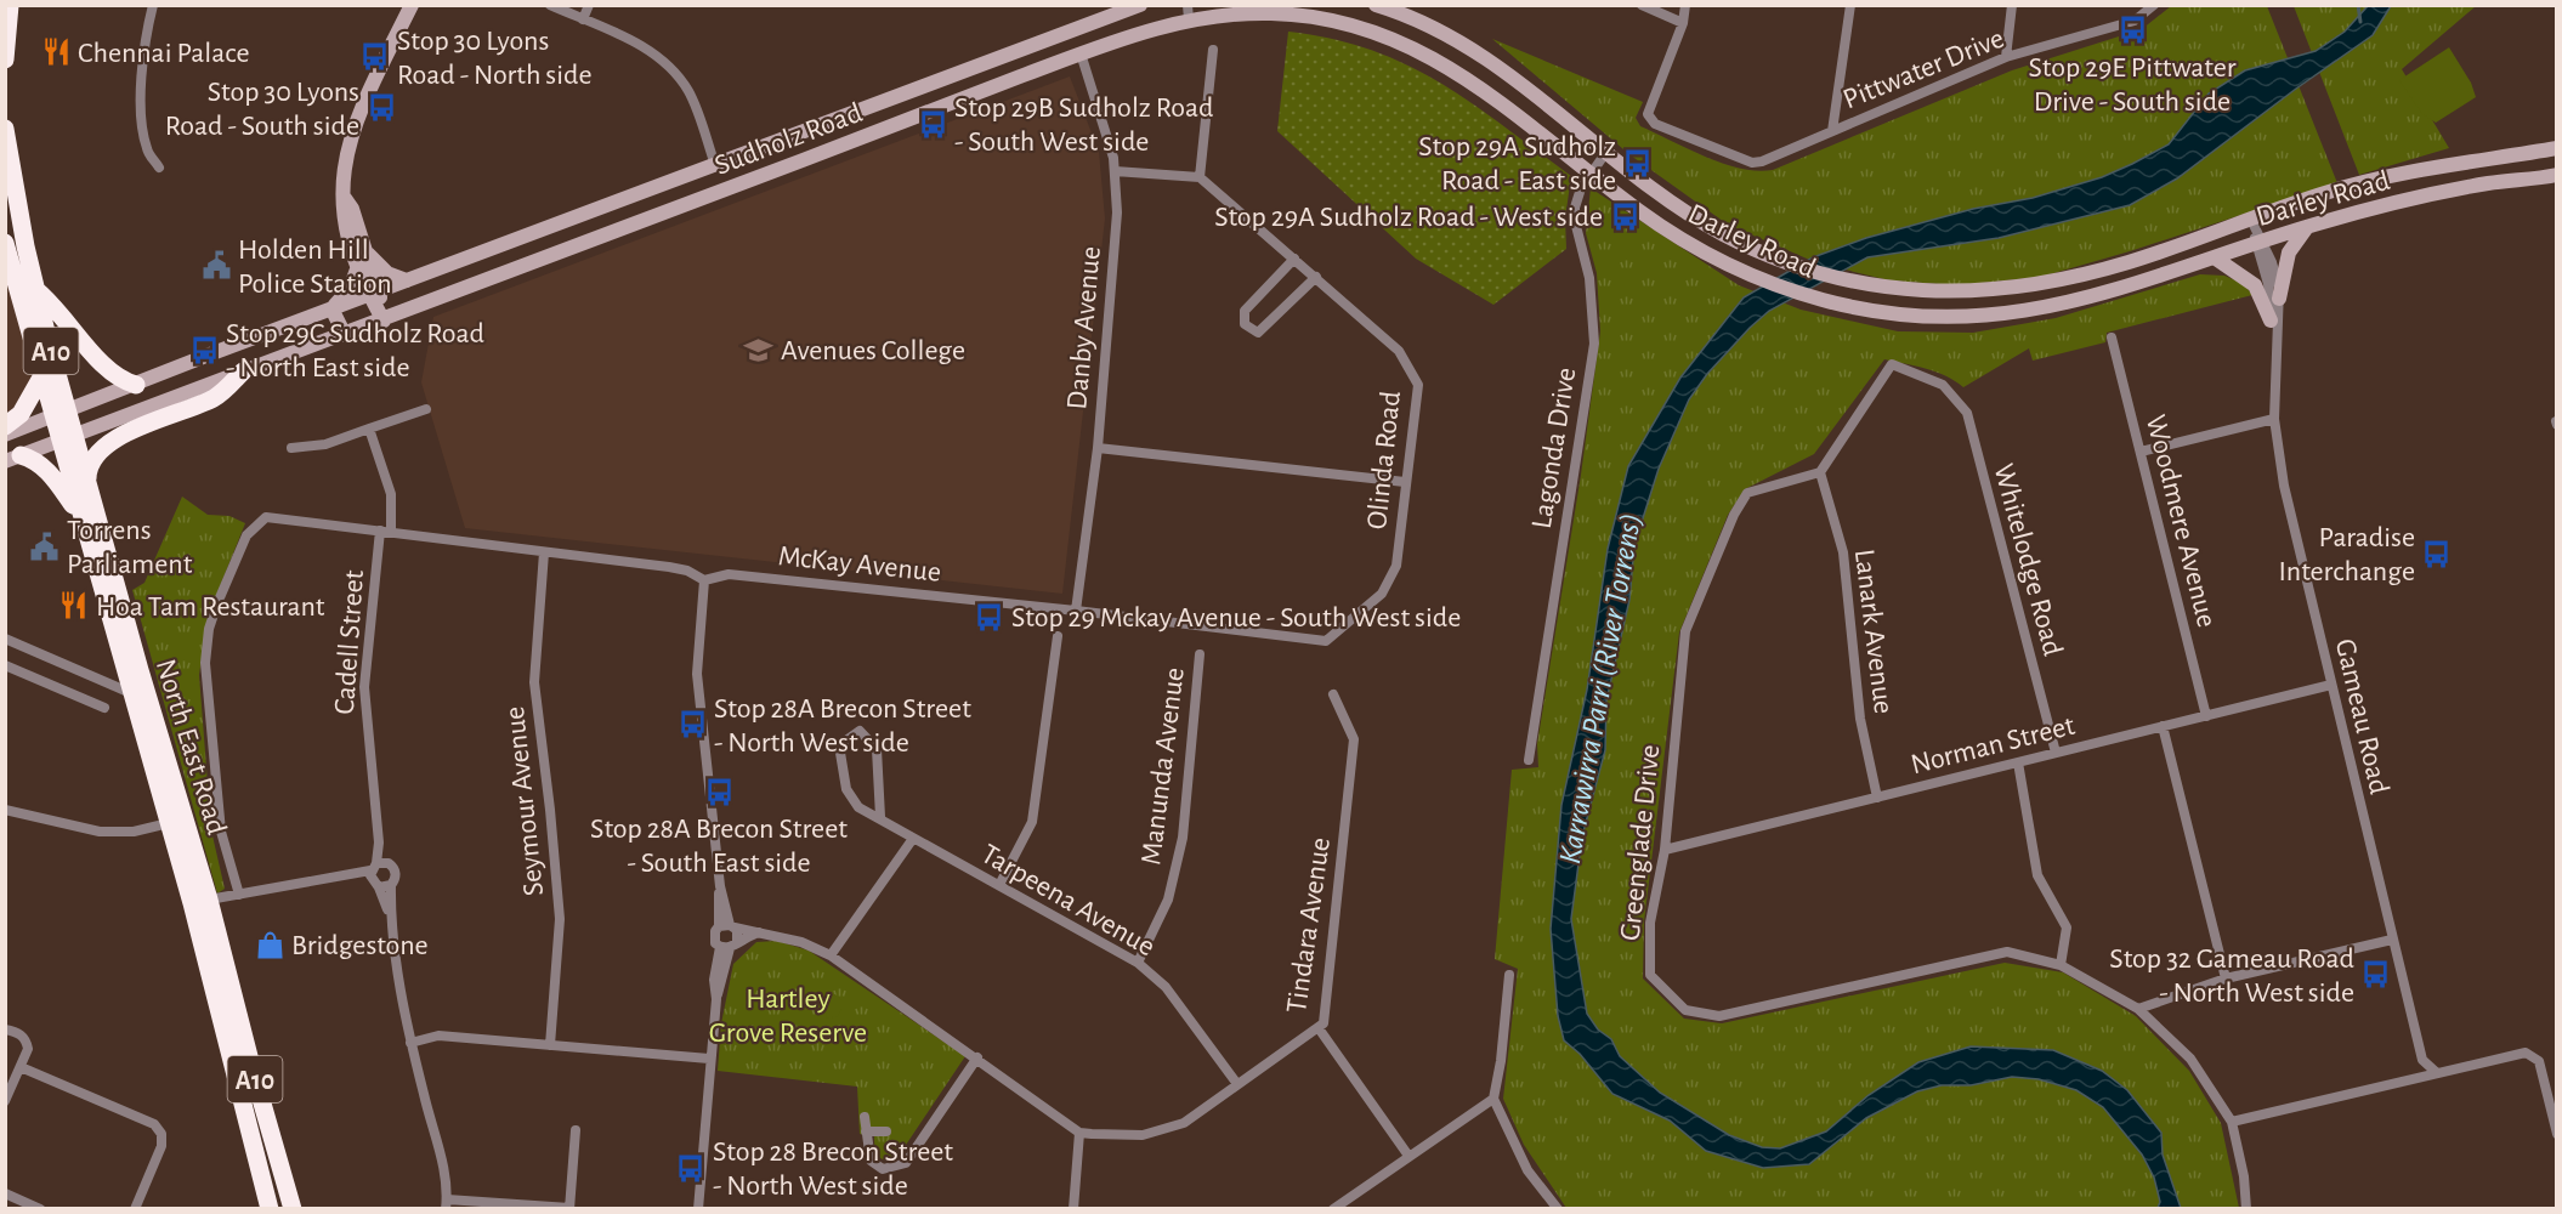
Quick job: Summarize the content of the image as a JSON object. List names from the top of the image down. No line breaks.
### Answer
{"streets":{"highway":["A10","North East Road"],"main road":["Sudholz Road","Darley Road"],"street":["Pittwater Drive","Danby Avenue","Lagonda Drive","Olinda Road","Woodmere Avenue","Whitelodge Road","McKay Avenue","Lanark Avenue","Cadell Street","Gameau Road","Norman Street","Manunda Avenue","Seymour Avenue","Greenglade Drive","Tarpeena Avenue","Tindara Avenue"]},"crossings":[["Sudholz Road","Darley Road"],["Sudholz Road","Danby Avenue"],["Sudholz Road","North East Road"],["Darley Road","Lagonda Drive"],["Darley Road","Gameau Road"],["Danby Avenue","McKay Avenue"],["Olinda Road","McKay Avenue"],["Woodmere Avenue","Norman Street"],["Whitelodge Road","Lanark Avenue"],["Whitelodge Road","Norman Street"],["Whitelodge Road","Greenglade Drive"],["Lanark Avenue","Norman Street"],["Lanark Avenue","Greenglade Drive"],["Gameau Road","Norman Street"],["Norman Street","Greenglade Drive"],["Manunda Avenue","Tarpeena Avenue"],["Tarpeena Avenue","Tindara Avenue"]],"water":["Karrawirra Parri (River Torrens)"],"parks":["Hartley Grove Reserve"],"places":{"bus stop":["Stop 29E Pittwater Drive - South side","Stop 30 Lyons Road - North side","Stop 30 Lyons Road - South side","Stop 29B Sudholz Road - South West side","Stop 29A Sudholz Road - East side","Stop 29A Sudholz Road - West side","Stop 29C Sudholz Road - North East side","Paradise Interchange","Stop 29 Mckay Avenue - South West side","Stop 28A Brecon Street - North West side","Stop 28A Brecon Street - South East side","Stop 32 Gameau Road - North West side","Stop 28 Brecon Street - North West side"],"restaurant":["Chennai Palace","Hoa Tam Restaurant"],"public building":["Holden Hill Police Station","Torrens Parliament"],"school or university":["Avenues College"],"shop":["Bridgestone"]}}
